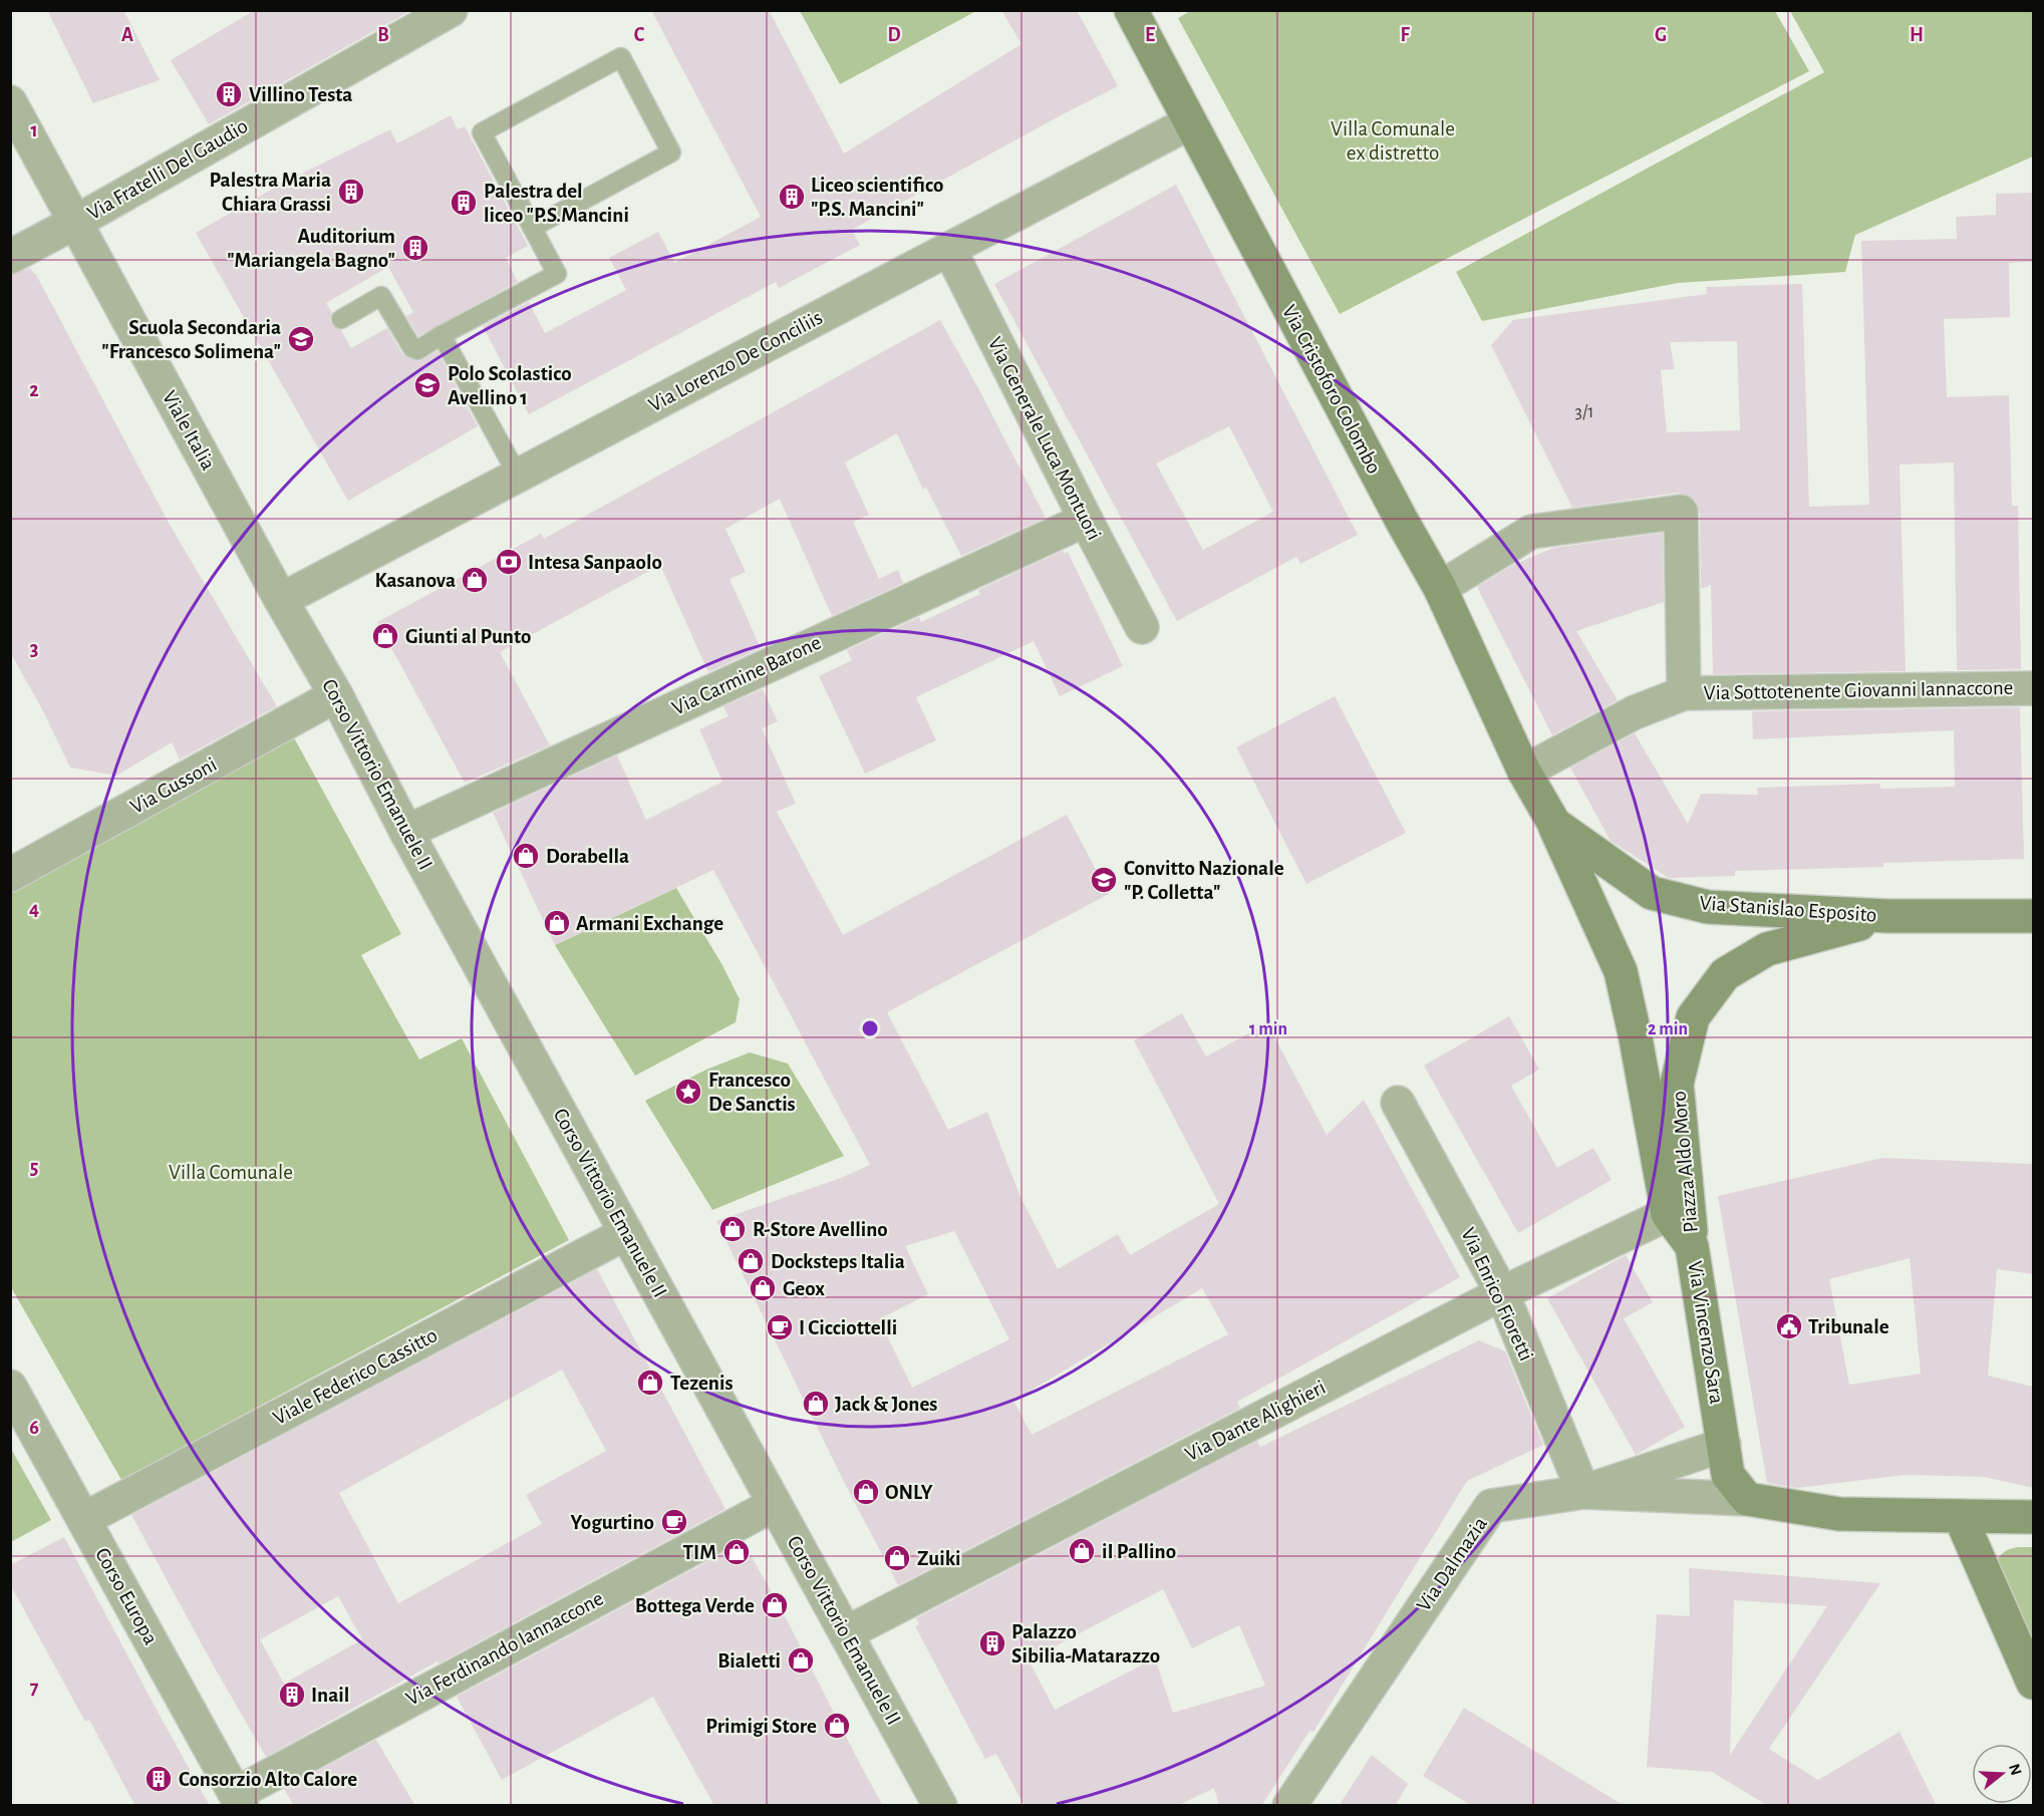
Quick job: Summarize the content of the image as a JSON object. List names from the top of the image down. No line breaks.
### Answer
{"streets":{"street":["Via Fratelli Del Gaudio","Via Lorenzo De Conciliis","Via Cristoforo Colombo","Viale Italia","Via Generale Luca Montuori","Via Carmine Barone","Via Sottotenente Giovanni Iannaccone","Corso Vittorio Emanuele II","Via Gussoni","Via Stanislao Esposito","Piazza Aldo Moro","Via Enrico Fioretti","Via Vincenzo Sara","Viale Federico Cassitto","Via Dante Alighieri","Via Dalmazia","Corso Europa","Via Ferdinando Iannaccone"]},"crossings":[["Via Fratelli Del Gaudio","Viale Italia"],["Via Lorenzo De Conciliis","Via Cristoforo Colombo"],["Via Lorenzo De Conciliis","Viale Italia"],["Via Lorenzo De Conciliis","Via Generale Luca Montuori"],["Via Lorenzo De Conciliis","Corso Vittorio Emanuele II"],["Via Cristoforo Colombo","Via Sottotenente Giovanni Iannaccone"],["Via Cristoforo Colombo","Via Stanislao Esposito"],["Viale Italia","Corso Vittorio Emanuele II"],["Via Generale Luca Montuori","Via Carmine Barone"],["Via Carmine Barone","Corso Vittorio Emanuele II"],["Via Sottotenente Giovanni Iannaccone","Via Stanislao Esposito"],["Corso Vittorio Emanuele II","Via Gussoni"],["Corso Vittorio Emanuele II","Viale Federico Cassitto"],["Corso Vittorio Emanuele II","Via Dante Alighieri"],["Corso Vittorio Emanuele II","Via Ferdinando Iannaccone"],["Via Stanislao Esposito","Piazza Aldo Moro"],["Via Stanislao Esposito","Via Vincenzo Sara"],["Piazza Aldo Moro","Via Vincenzo Sara"],["Via Enrico Fioretti","Via Dante Alighieri"],["Via Enrico Fioretti","Via Dalmazia"],["Via Vincenzo Sara","Via Dante Alighieri"],["Via Vincenzo Sara","Via Dalmazia"],["Viale Federico Cassitto","Corso Europa"],["Corso Europa","Via Ferdinando Iannaccone"]],"parks":["Villa Comunale ex distretto","Villa Comunale"],"places":{"building":["Villino Testa","Palestra Maria Chiara Grassi","Liceo scientifico \"P.S. Mancini\"","Palestra del liceo \"P.S.Mancini","Auditorium \"Mariangela Bagno\"","Palazzo Sibilia-Matarazzo","Inail","Consorzio Alto Calore"],"school or university":["Scuola Secondaria \"Francesco Solimena\"","Polo Scolastico Avellino 1","Convitto Nazionale \"P. Colletta\""],"bank":["Intesa Sanpaolo"],"shop":["Kasanova","Giunti al Punto","Dorabella","Armani Exchange","R-Store Avellino","Docksteps Italia","Geox","Tezenis","Jack & Jones","ONLY","iI Pallino","TIM","Zuiki","Bottega Verde","Bialetti","Primigi Store"],"place":["Francesco De Sanctis"],"public building":["Tribunale"],"cafe":["I Cicciottelli","Yogurtino"]},"house_numbers":["3/1"],"north":"right","grid":{"columns":["A","B","C","D","E","F","G","H"],"rows":["1","2","3","4","5","6","7"]},"rings":["1 min","2 min"]}
